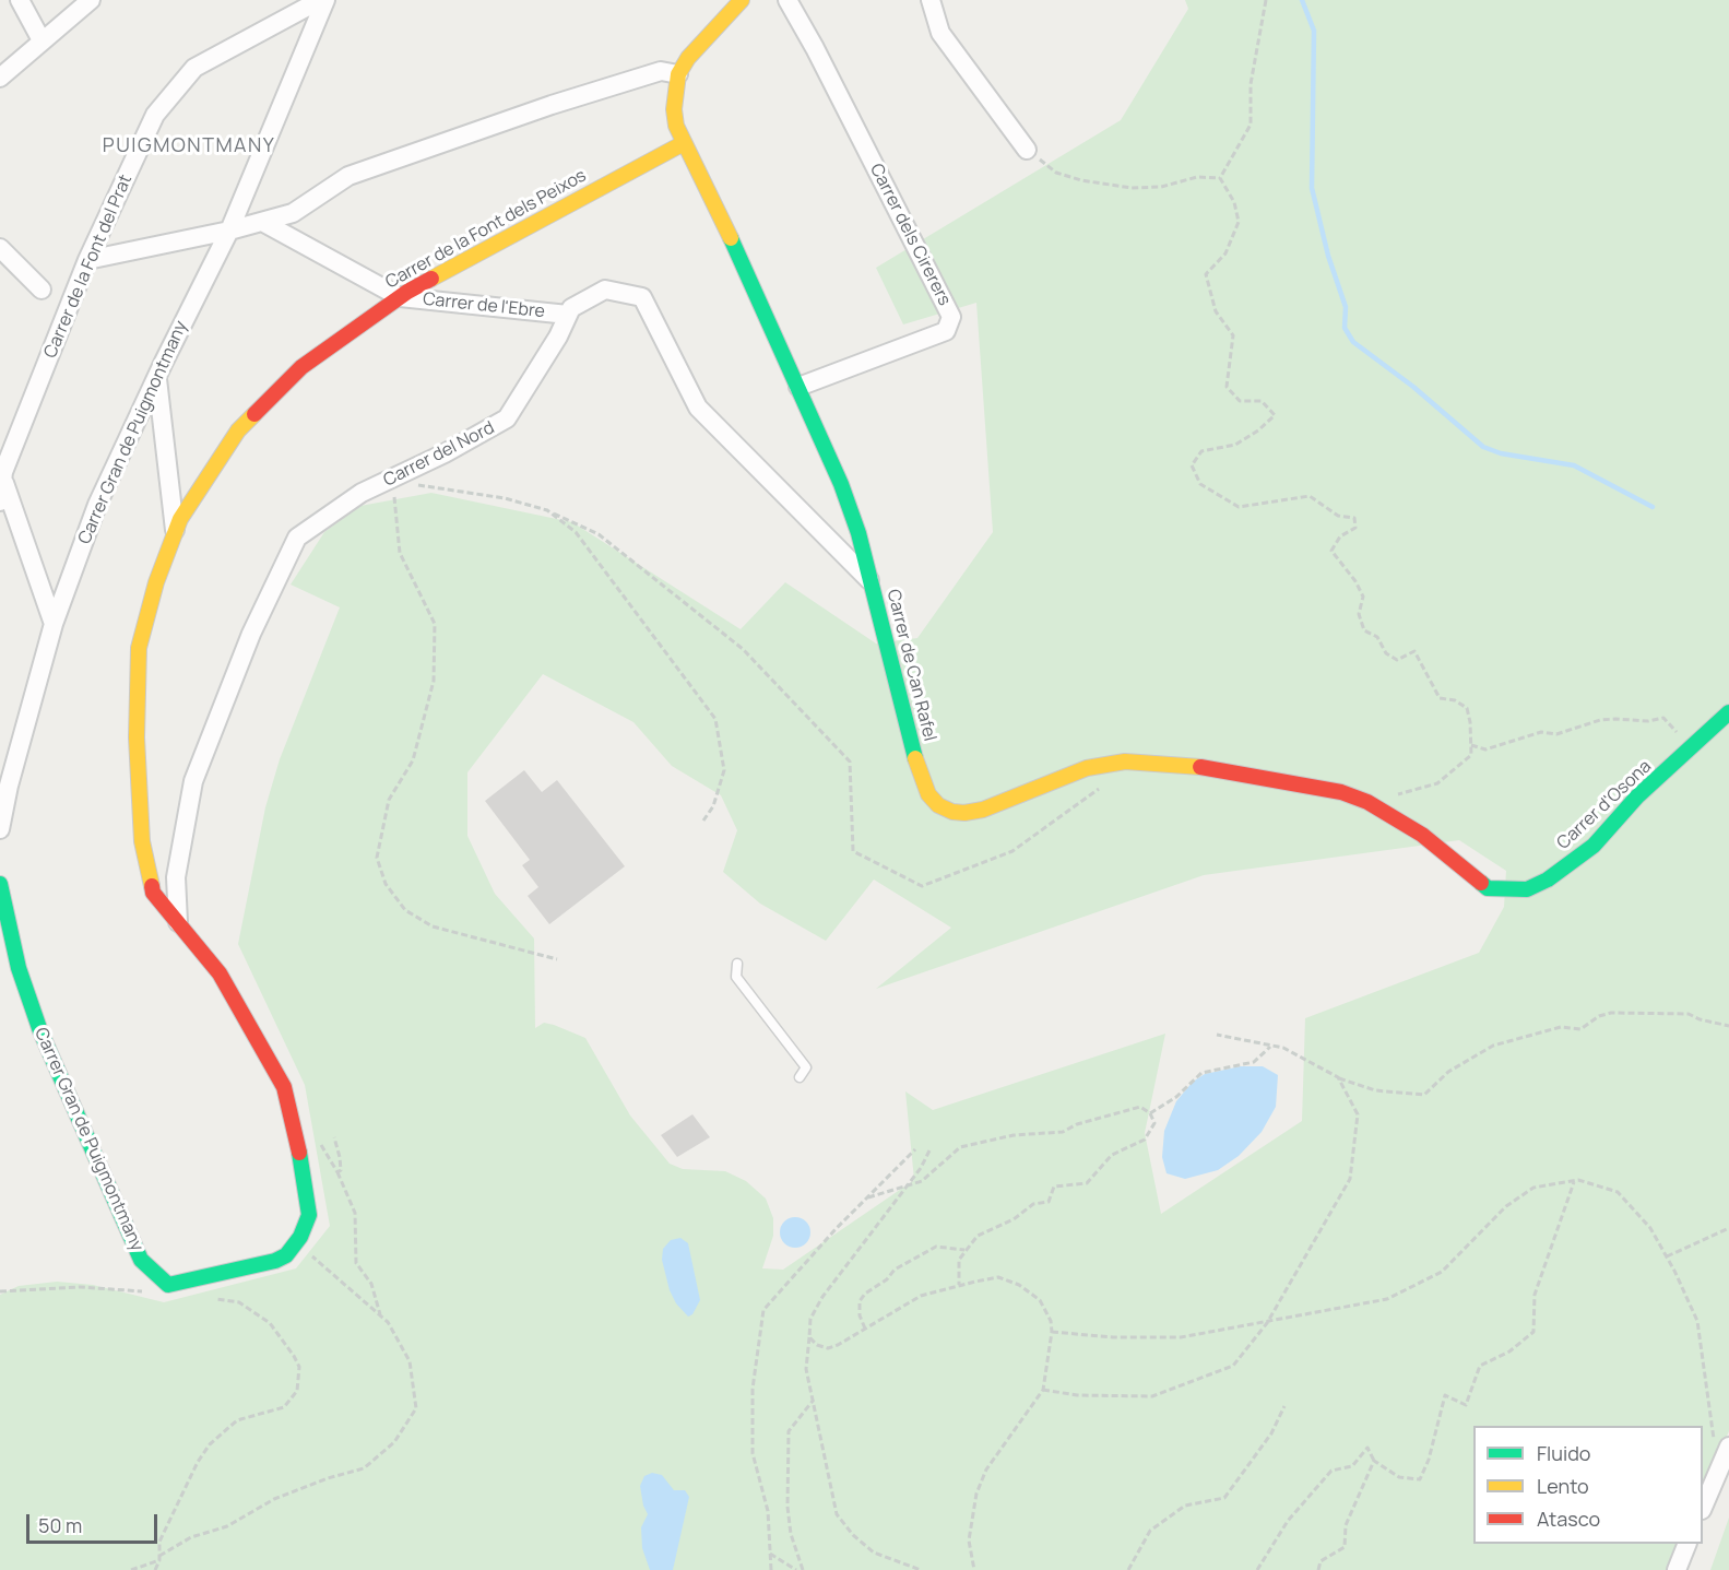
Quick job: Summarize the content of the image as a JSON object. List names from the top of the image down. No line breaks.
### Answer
{"streets":{"street":["Carrer de la Font dels Peixos","Carrer dels Cirerers","Carrer de la Font del Prat","Carrer de l'Ebre","Carrer Gran de Puigmontmany","Carrer del Nord","Carrer de Can Rafel","Carrer d'Osona"]},"crossings":[["Carrer de la Font dels Peixos","Carrer de l'Ebre"],["Carrer de la Font dels Peixos","Carrer del Nord"],["Carrer de la Font dels Peixos","Carrer de Can Rafel"],["Carrer dels Cirerers","Carrer de Can Rafel"],["Carrer de l'Ebre","Carrer del Nord"],["Carrer del Nord","Carrer de Can Rafel"],["Carrer de Can Rafel","Carrer d'Osona"]],"districts":["PUIGMONTMANY"],"legend":["Fluido","Lento","Atasco"],"scale_bar":"50 m"}
